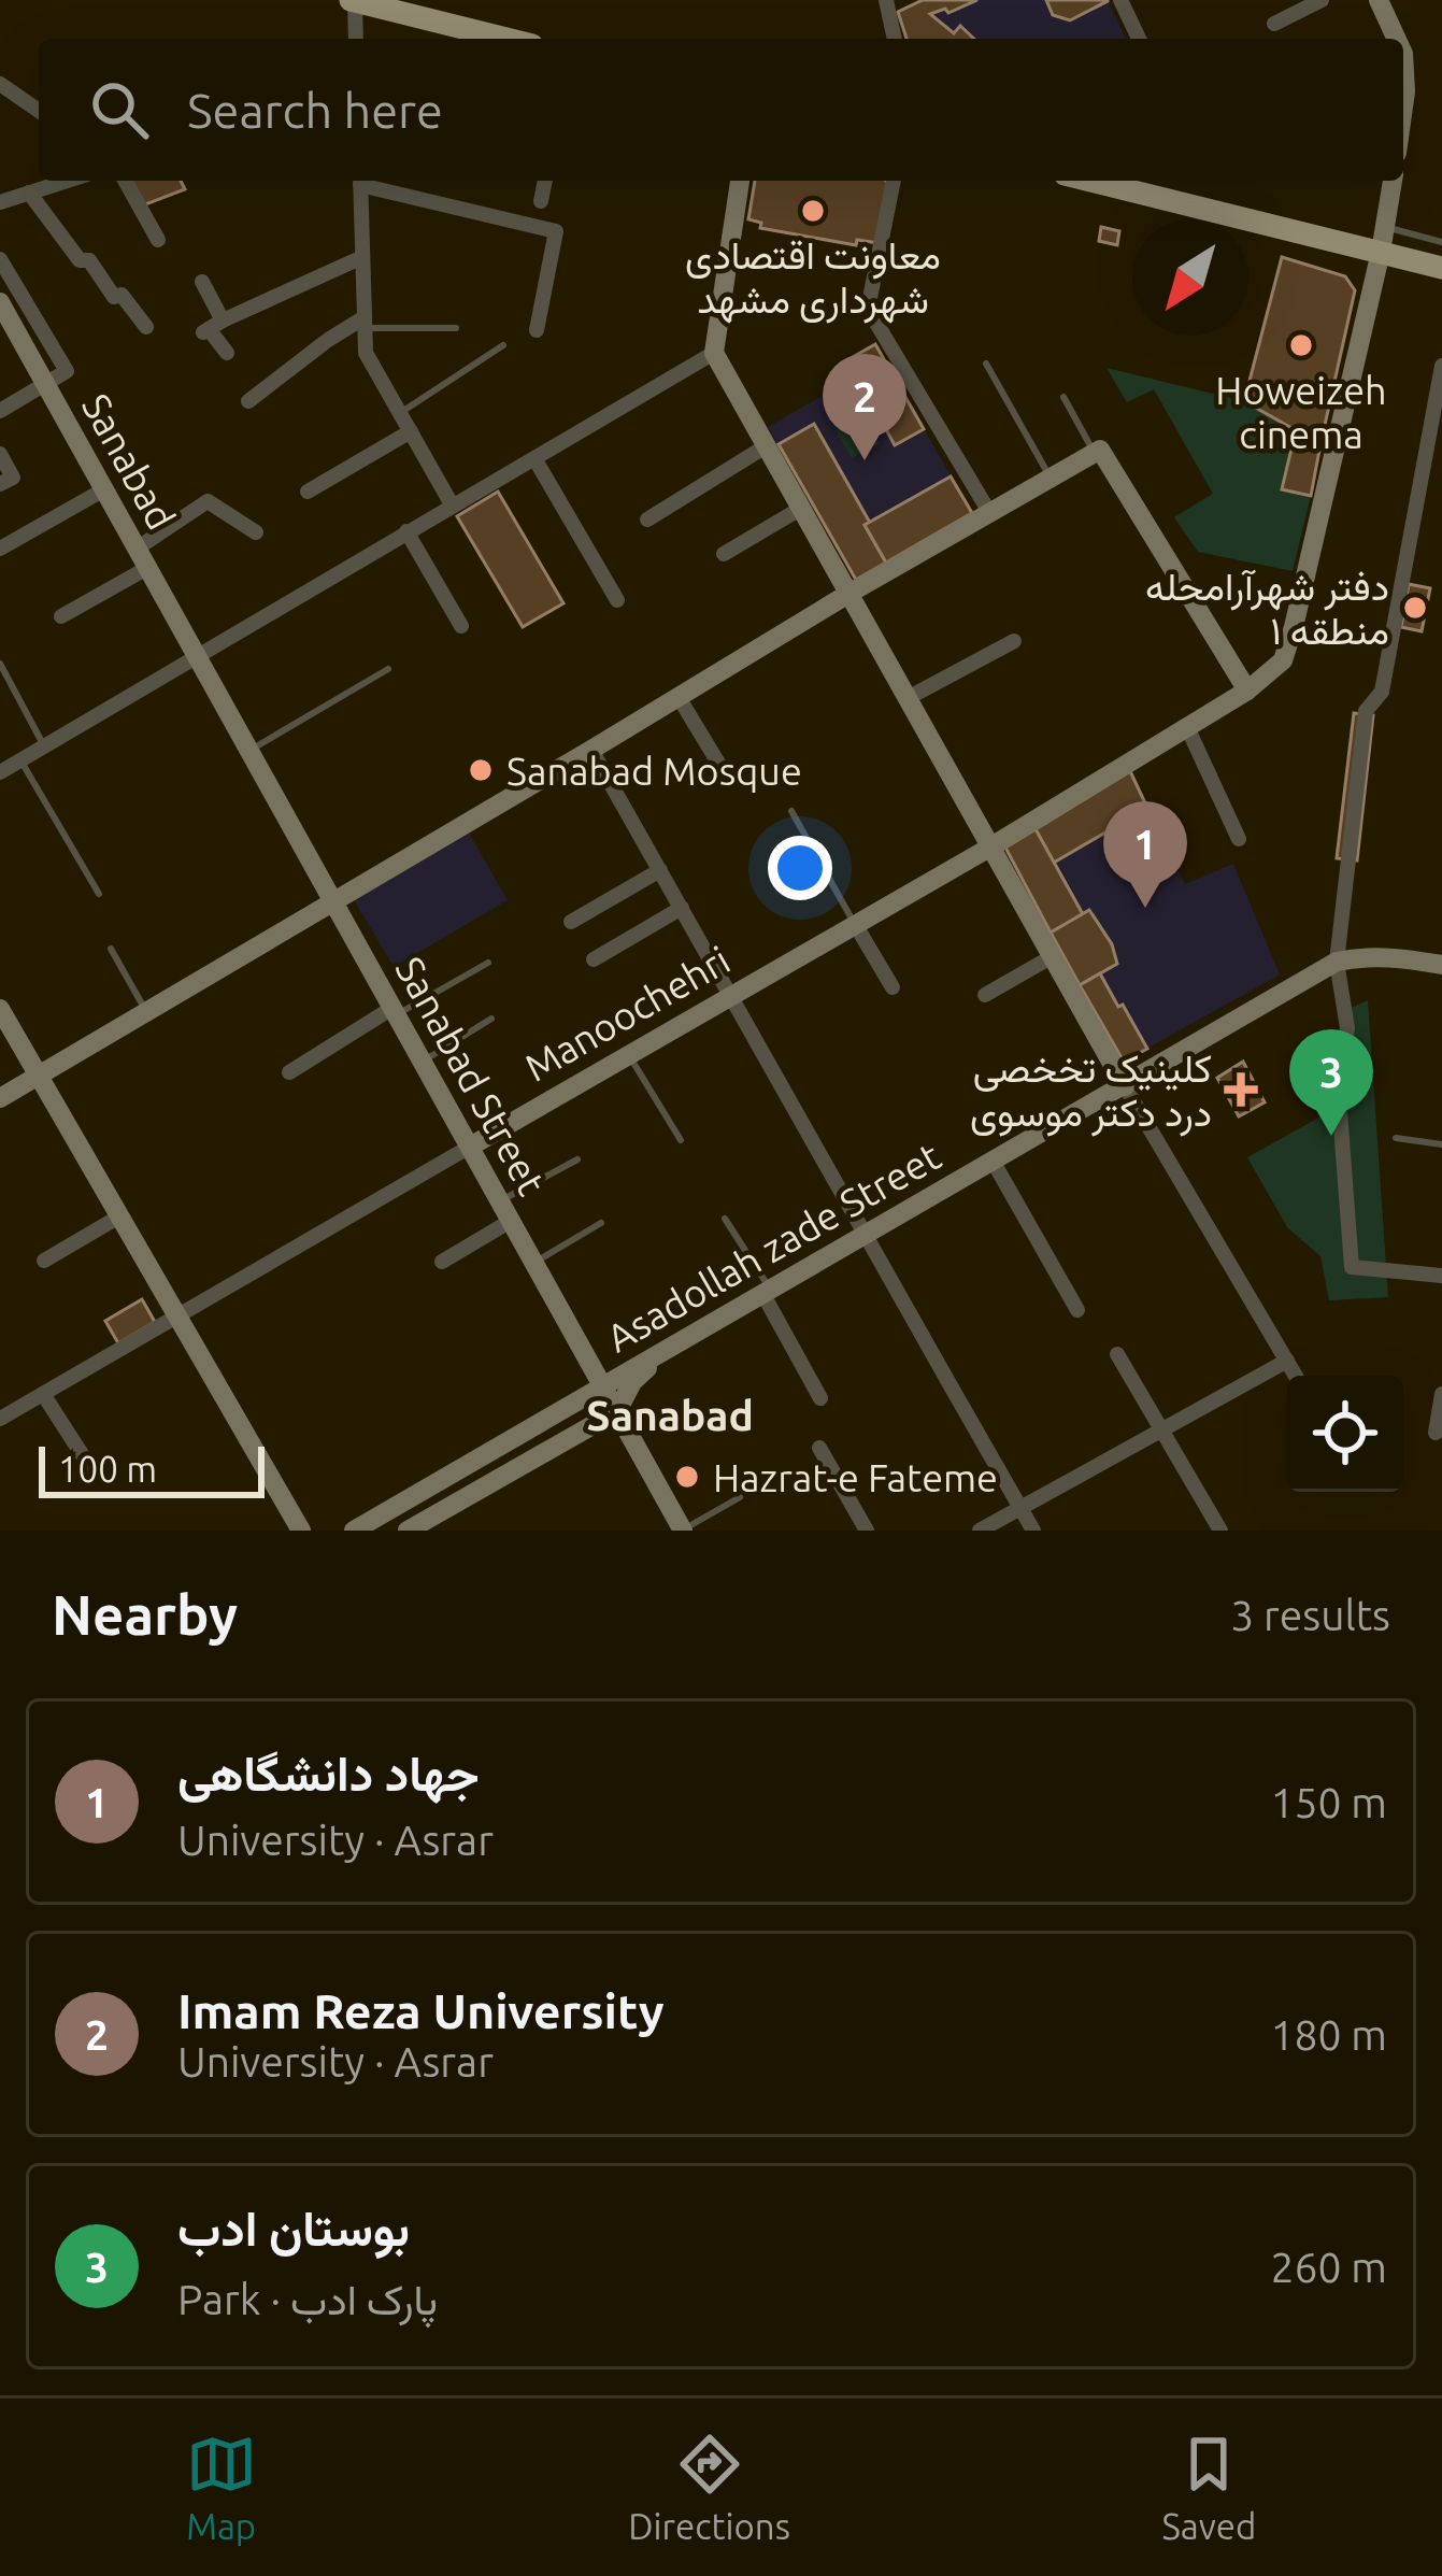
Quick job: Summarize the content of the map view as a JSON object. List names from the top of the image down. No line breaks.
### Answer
{"streets":{"street":["Sanabad","Manoochehri","Sanabad Street","Asadollah zade Street"]},"crossings":[["Sanabad","Sanabad Street"],["Manoochehri","Sanabad Street"],["Sanabad Street","Asadollah zade Street"]],"districts":["Sanabad"],"places":{"other":["معاونت اقتصادی شهرداری مشهد","Howeizeh cinema","دفتر شهرآرامحله منطقه ۱","Sanabad Mosque","Hazrat-e Fateme"],"health":["کلینیک تخخصی درد دکتر موسوی"]},"scale_bar":"100 m","north":"bottom left","page":{"search":"Search here","pins":["2","1","3"],"scale":"100 m","heading":["Nearby","3 results"],"list":[{"mark":"1","name":"جهاد دانشگاهی","note":"University · Asrar","value":"150 m"},{"mark":"2","name":"Imam Reza University","note":"University · Asrar","value":"180 m"},{"mark":"3","name":"بوستان ادب","note":"Park · پارک ادب","value":"260 m"}],"nav":["Map","Directions","Saved"]}}
